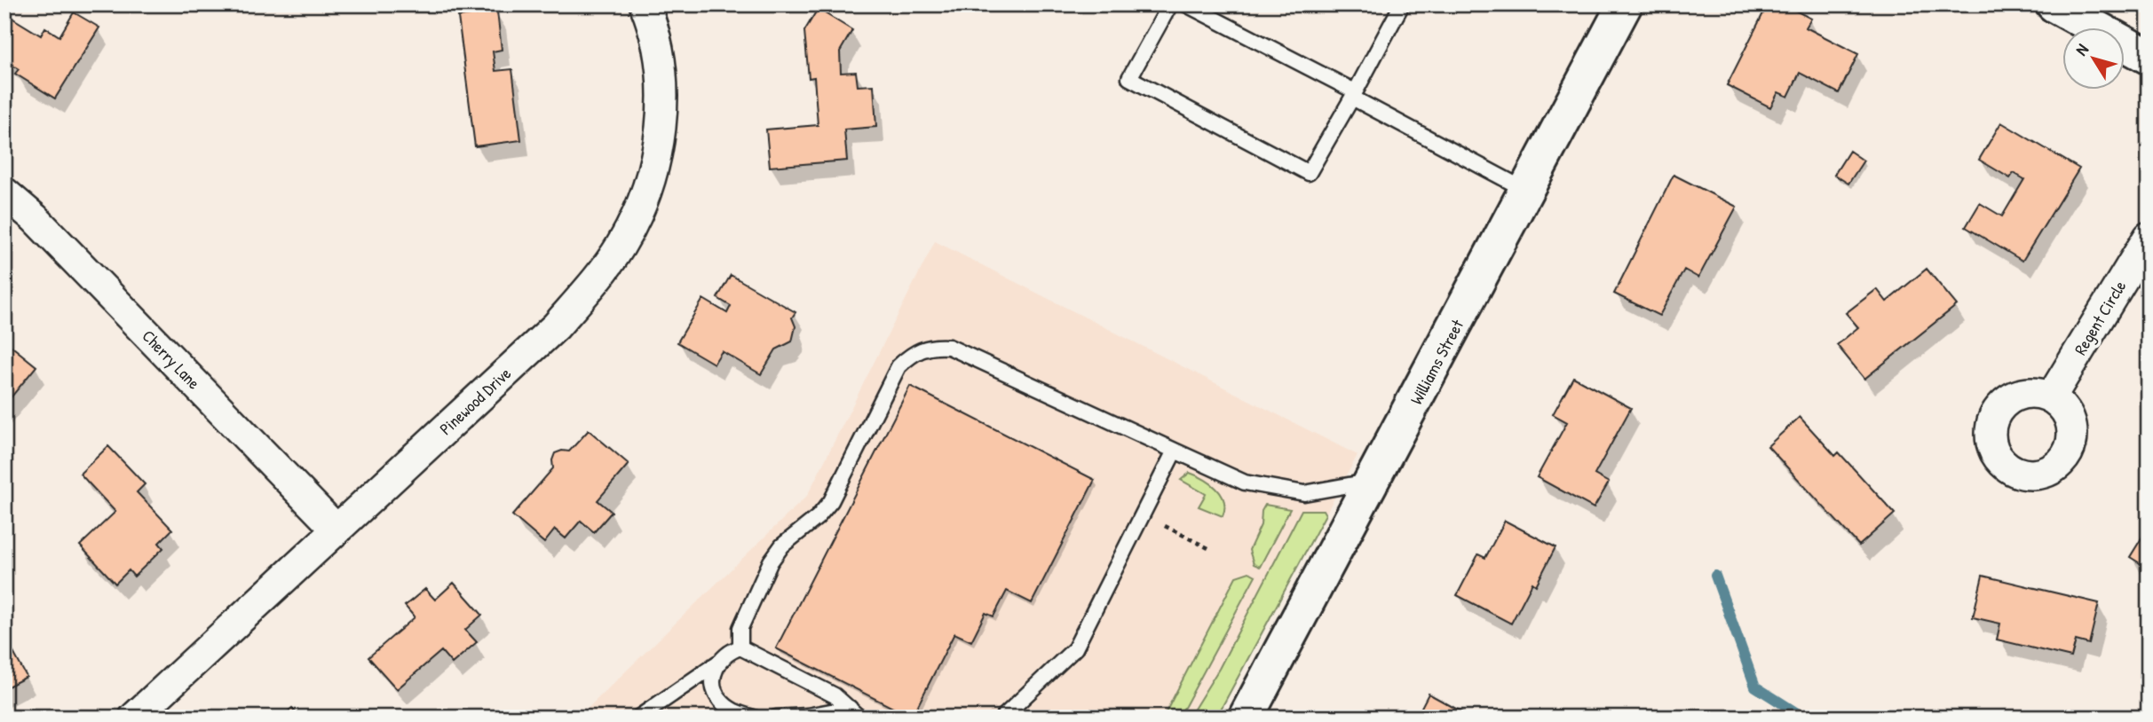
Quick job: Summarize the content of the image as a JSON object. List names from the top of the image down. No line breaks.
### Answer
{"streets":{"main road":["Williams Street"],"street":["Regent Circle","Cherry Lane","Pinewood Drive"]},"crossings":[["Cherry Lane","Pinewood Drive"]],"north":"top left"}
